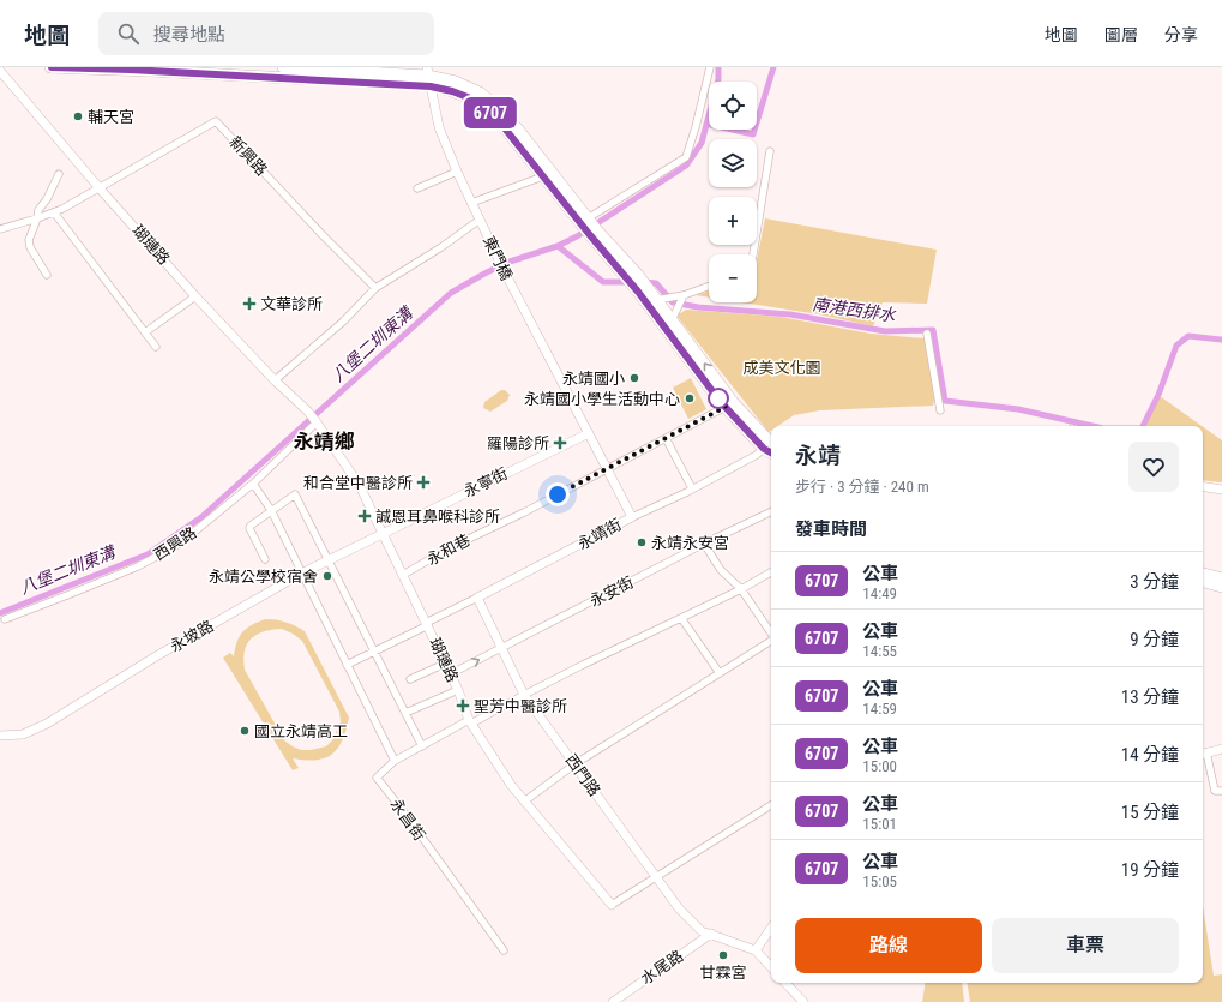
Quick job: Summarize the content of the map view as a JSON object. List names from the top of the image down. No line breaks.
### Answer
{"streets":{"street":["新興路","瑚璉路","東門橋","永寧街","永靖街","西興路","永和巷","永安街","永坡路","西門路","永昌街","水尾路"]},"crossings":[["新興路","瑚璉路"],["瑚璉路","永寧街"],["瑚璉路","永靖街"],["瑚璉路","西興路"],["瑚璉路","永和巷"],["瑚璉路","永安街"],["瑚璉路","永坡路"],["瑚璉路","永昌街"],["東門橋","永寧街"],["東門橋","永靖街"],["東門橋","永和巷"],["永寧街","永坡路"],["永靖街","西門路"],["永安街","西門路"],["西門路","永昌街"],["西門路","水尾路"]],"districts":["永靖鄉"],"water":["南港西排水","八堡二圳東溝"],"parks":["成美文化園"],"places":{"other":["輔天宮","永靖國小","永靖國小學生活動中心","永靖永安宮","永靖公學校宿舍","國立永靖高工","甘霖宮"],"health":["文華診所","羅陽診所","和合堂中醫診所","誠恩耳鼻喉科診所","聖芳中醫診所"]},"lines":["bus line 6707"],"page":{"header":"地圖","search":"搜尋地點","nav":["地圖","圖層","分享"],"on_map":"6707","map_buttons":["+","−"],"heading":[["永靖","步行 · 3 分鐘 · 240 m"],"發車時間"],"list":[{"mark":"6707","name":"公車","note":"14:49","value":"3 分鐘"},{"mark":"6707","name":"公車","note":"14:55","value":"9 分鐘"},{"mark":"6707","name":"公車","note":"14:59","value":"13 分鐘"},{"mark":"6707","name":"公車","note":"15:00","value":"14 分鐘"},{"mark":"6707","name":"公車","note":"15:01","value":"15 分鐘"},{"mark":"6707","name":"公車","note":"15:05","value":"19 分鐘"}],"buttons":["路線","車票"]}}
